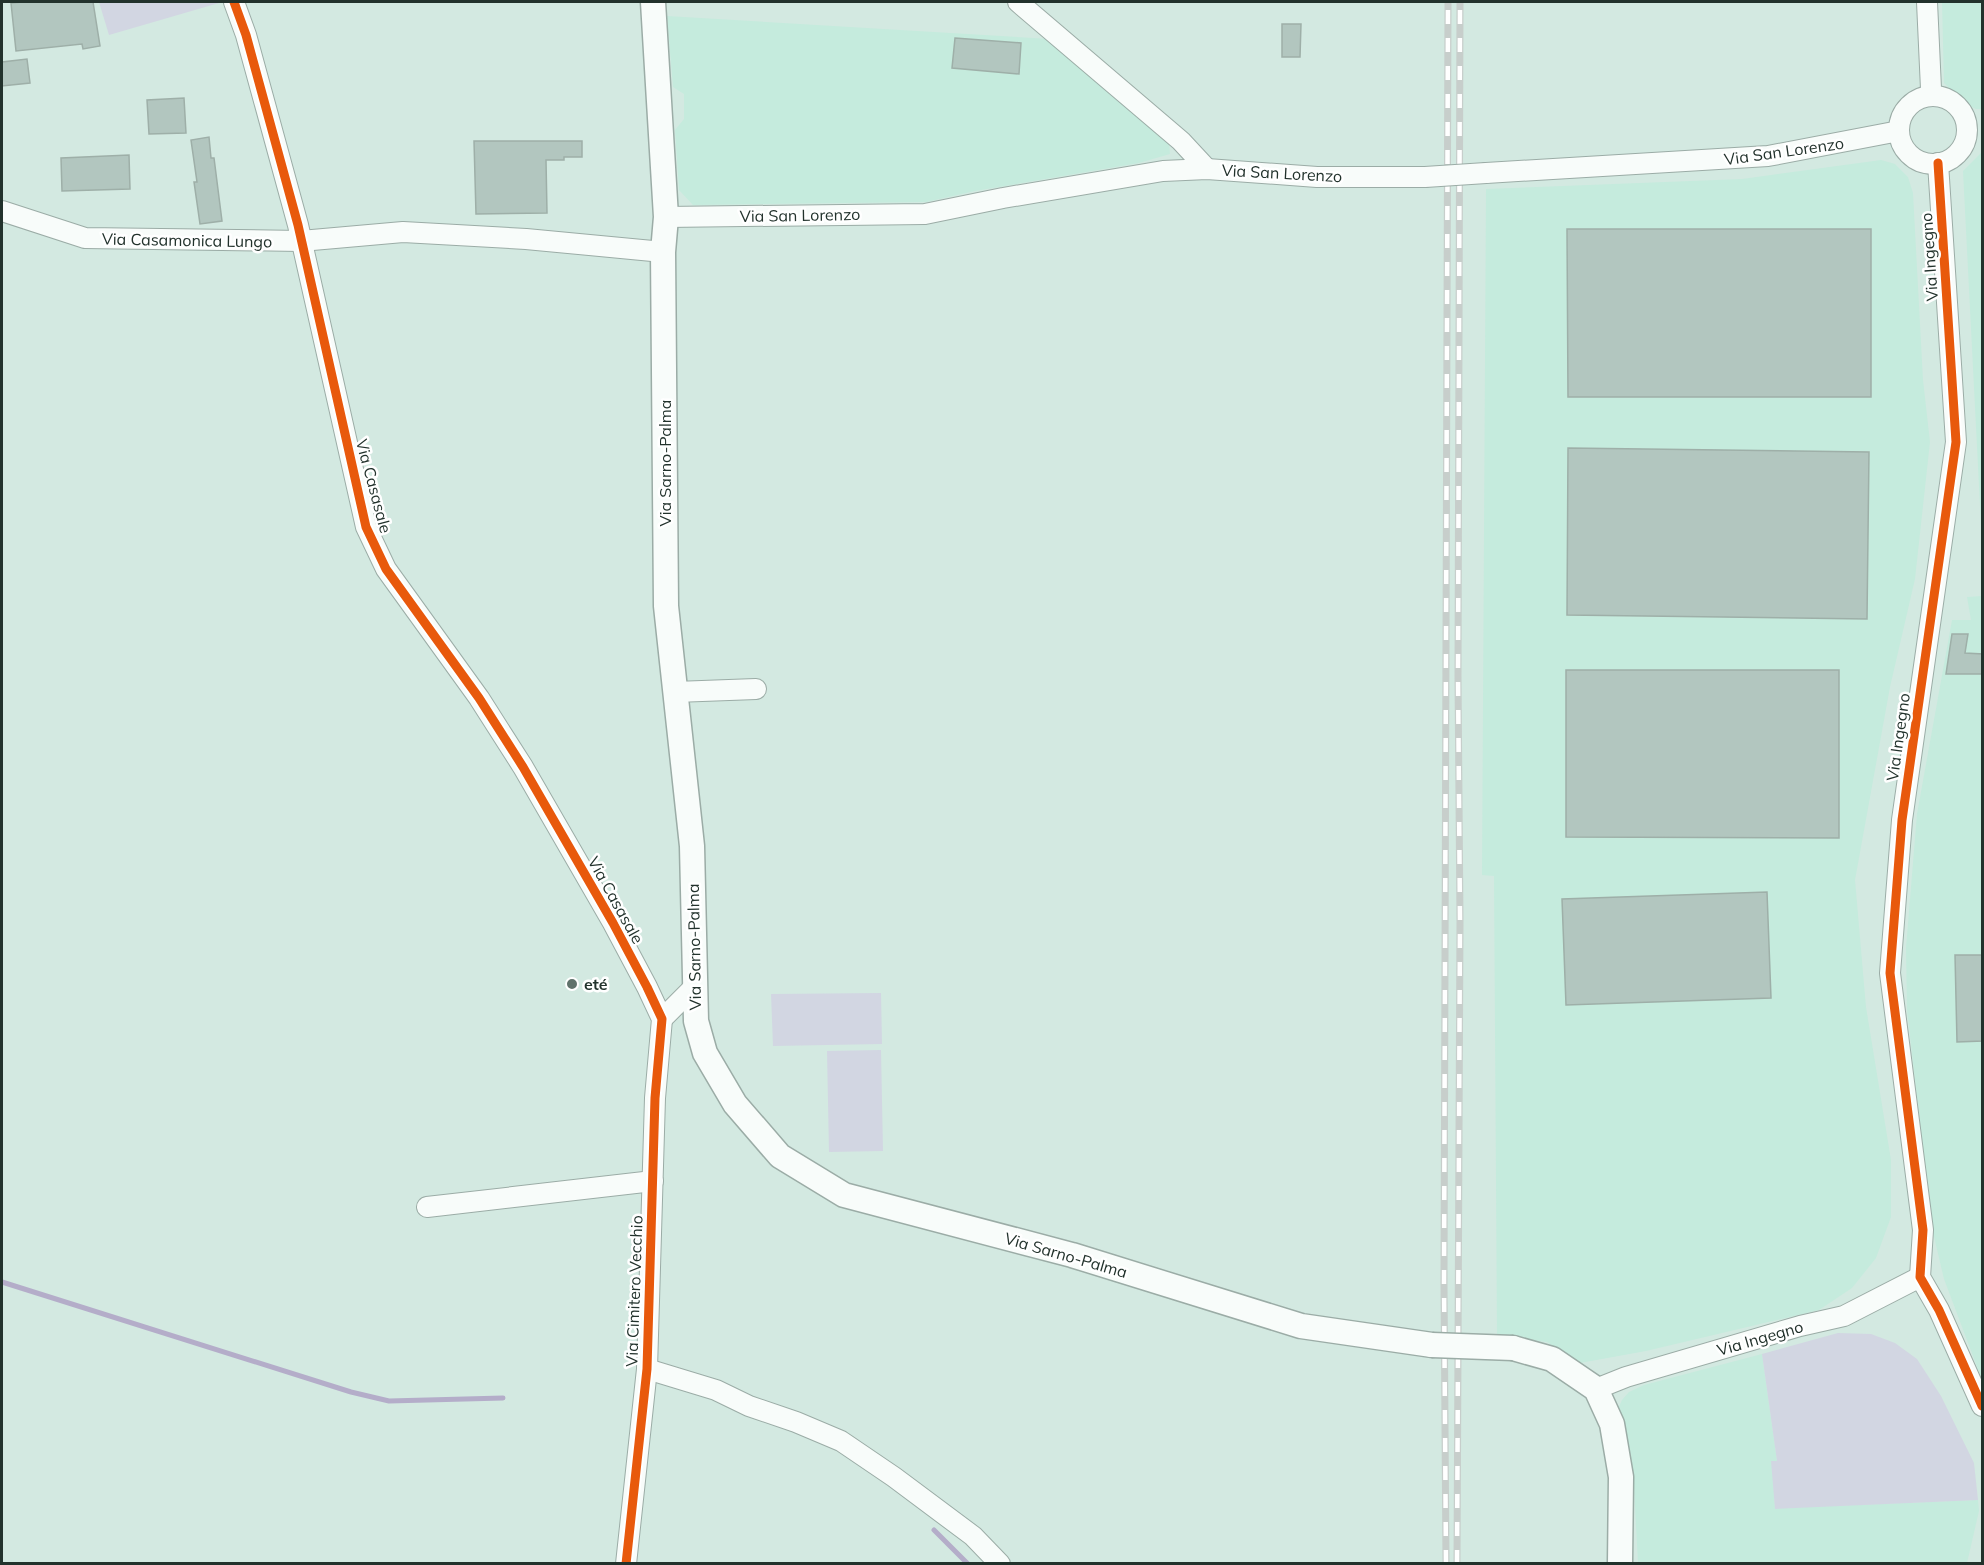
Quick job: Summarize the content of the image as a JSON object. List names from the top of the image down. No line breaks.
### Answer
{"streets":{"main road":["Via Sarno-Palma"],"street":["Via San Lorenzo","Via Casamonica Lungo","Via Ingegno","Via Casasale","Via Cimitero Vecchio"]},"crossings":[["Via San Lorenzo","Via Ingegno"],["Via San Lorenzo","Via Sarno-Palma"],["Via Casamonica Lungo","Via Sarno-Palma"],["Via Casamonica Lungo","Via Casasale"],["Via Ingegno","Via Sarno-Palma"],["Via Casasale","Via Cimitero Vecchio"]],"places":["eté"]}
